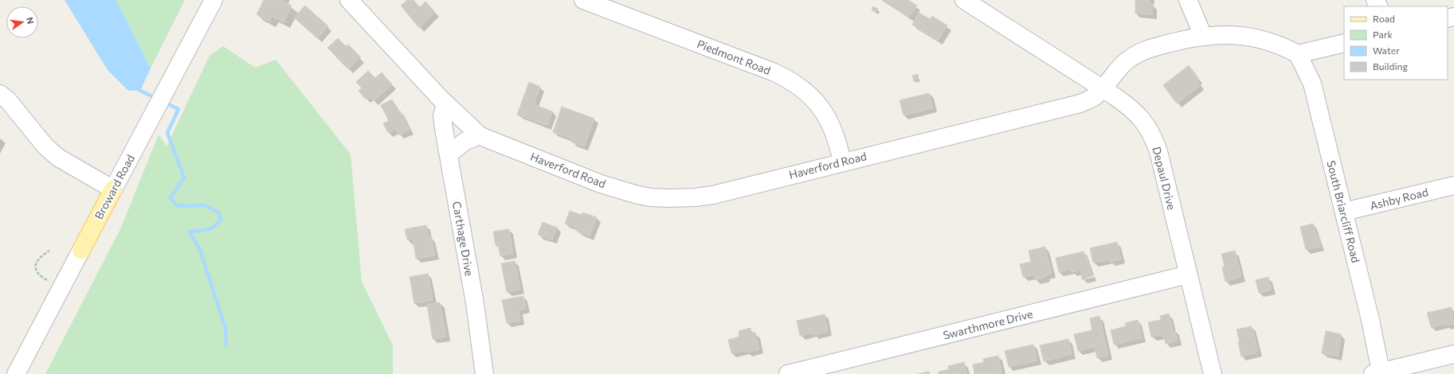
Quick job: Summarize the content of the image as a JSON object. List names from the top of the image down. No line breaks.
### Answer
{"streets":{"main road":["Broward Road"],"street":["Piedmont Road","Haverford Road","Depaul Drive","Ashby Road","South Briarcliff Road","Carthage Drive","Swarthmore Drive"]},"crossings":[["Piedmont Road","Haverford Road"],["Haverford Road","Depaul Drive"],["Haverford Road","South Briarcliff Road"],["Haverford Road","Carthage Drive"],["Depaul Drive","Swarthmore Drive"],["Ashby Road","South Briarcliff Road"]],"legend":["Road","Park","Water","Building"],"north":"right"}
